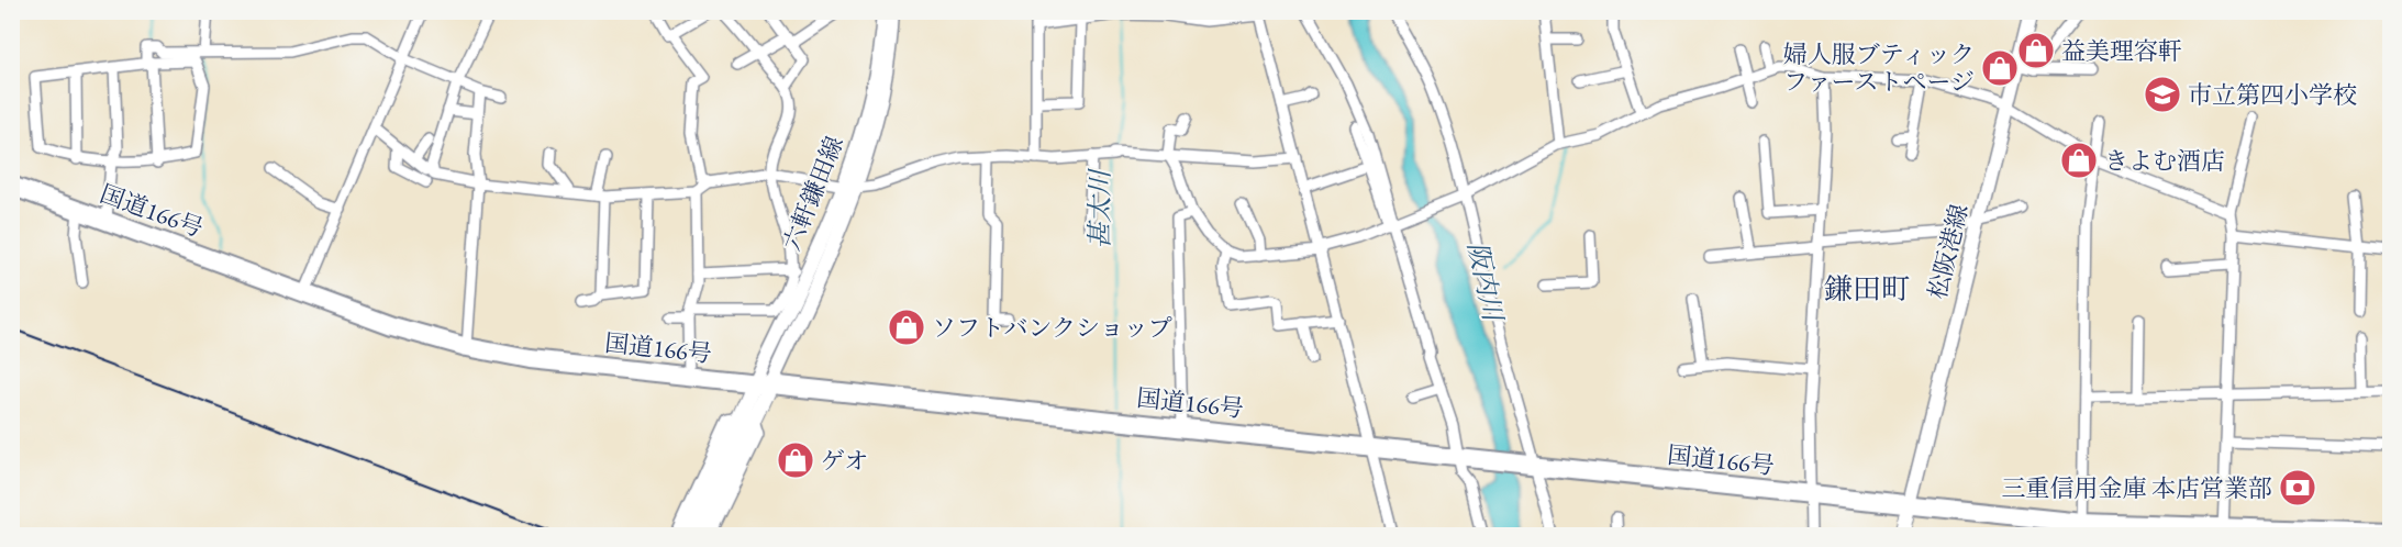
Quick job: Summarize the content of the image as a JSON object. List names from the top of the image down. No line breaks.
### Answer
{"streets":{"highway":["国道166号"],"main road":["六軒鎌田線","松阪港線"]},"crossings":[["六軒鎌田線","国道166号"],["国道166号","松阪港線"]],"districts":["鎌田町"],"water":["甚太川","阪内川"],"places":{"shop":["益美理容軒","婦人服ブティック ファーストページ","きよむ酒店","ソフトバンクショップ","ゲオ"],"school or university":["市立第四小学校"],"bank":["三重信用金庫 本店営業部"]}}
